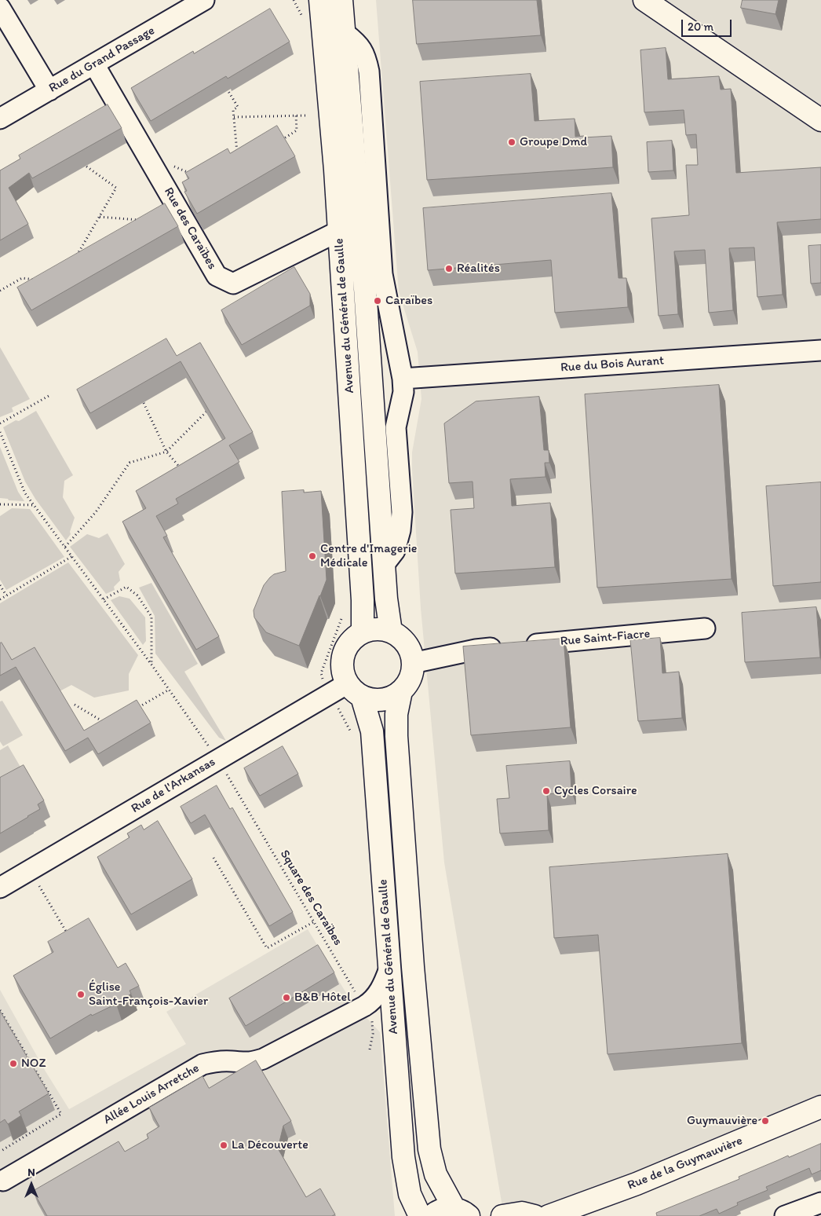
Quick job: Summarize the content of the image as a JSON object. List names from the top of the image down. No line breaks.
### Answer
{"streets":{"main road":["Avenue du Général de Gaulle","Rue de la Guymauvière"],"street":["Rue du Grand Passage","Rue des Caraïbes","Rue du Bois Aurant","Rue Saint-Fiacre","Rue de l'Arkansas","Allée Louis Arretche"],"path":["Square des Caraïbes"]},"crossings":[["Rue du Grand Passage","Rue des Caraïbes"],["Rue des Caraïbes","Avenue du Général de Gaulle"],["Avenue du Général de Gaulle","Rue Saint-Fiacre"],["Avenue du Général de Gaulle","Rue de l'Arkansas"],["Avenue du Général de Gaulle","Allée Louis Arretche"],["Rue Saint-Fiacre","Rue de l'Arkansas"],["Rue de l'Arkansas","Square des Caraïbes"],["Square des Caraïbes","Allée Louis Arretche"]],"places":["Groupe Dmd","Réalités","Caraïbes","Centre d'Imagerie Médicale","Cycles Corsaire","Église Saint-François-Xavier","B&B Hôtel","NOZ","Guymauvière","La Découverte"],"scale_bar":"20 m","north":"top"}
